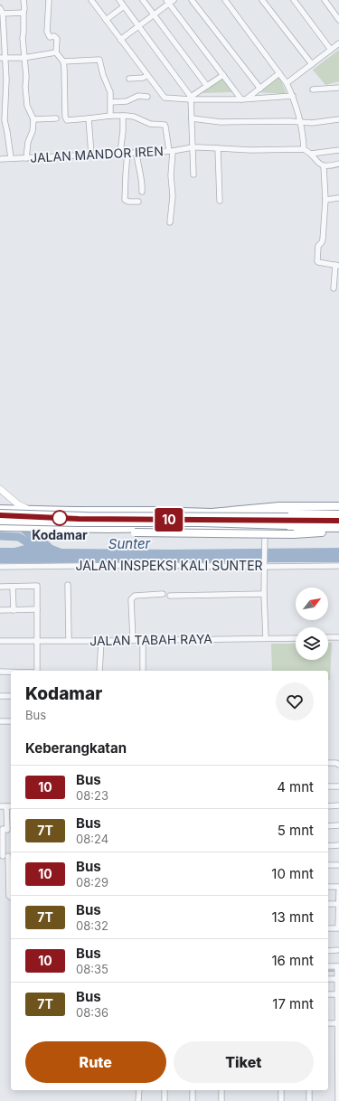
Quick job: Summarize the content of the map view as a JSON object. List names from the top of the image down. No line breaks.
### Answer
{"streets":{"street":["JALAN MANDOR IREN","JALAN INSPEKSI KALI SUNTER","JALAN TABAH RAYA"]},"water":["Sunter"],"places":["Kodamar"],"lines":["bus line 10"],"north":"top right","page":{"on_map":"10","heading":[["Kodamar","Bus"],"Keberangkatan"],"list":[{"mark":"10","name":"Bus","note":"08:23","value":"4 mnt"},{"mark":"7T","name":"Bus","note":"08:24","value":"5 mnt"},{"mark":"10","name":"Bus","note":"08:29","value":"10 mnt"},{"mark":"7T","name":"Bus","note":"08:32","value":"13 mnt"},{"mark":"10","name":"Bus","note":"08:35","value":"16 mnt"},{"mark":"7T","name":"Bus","note":"08:36","value":"17 mnt"}],"buttons":["Rute","Tiket"]}}
